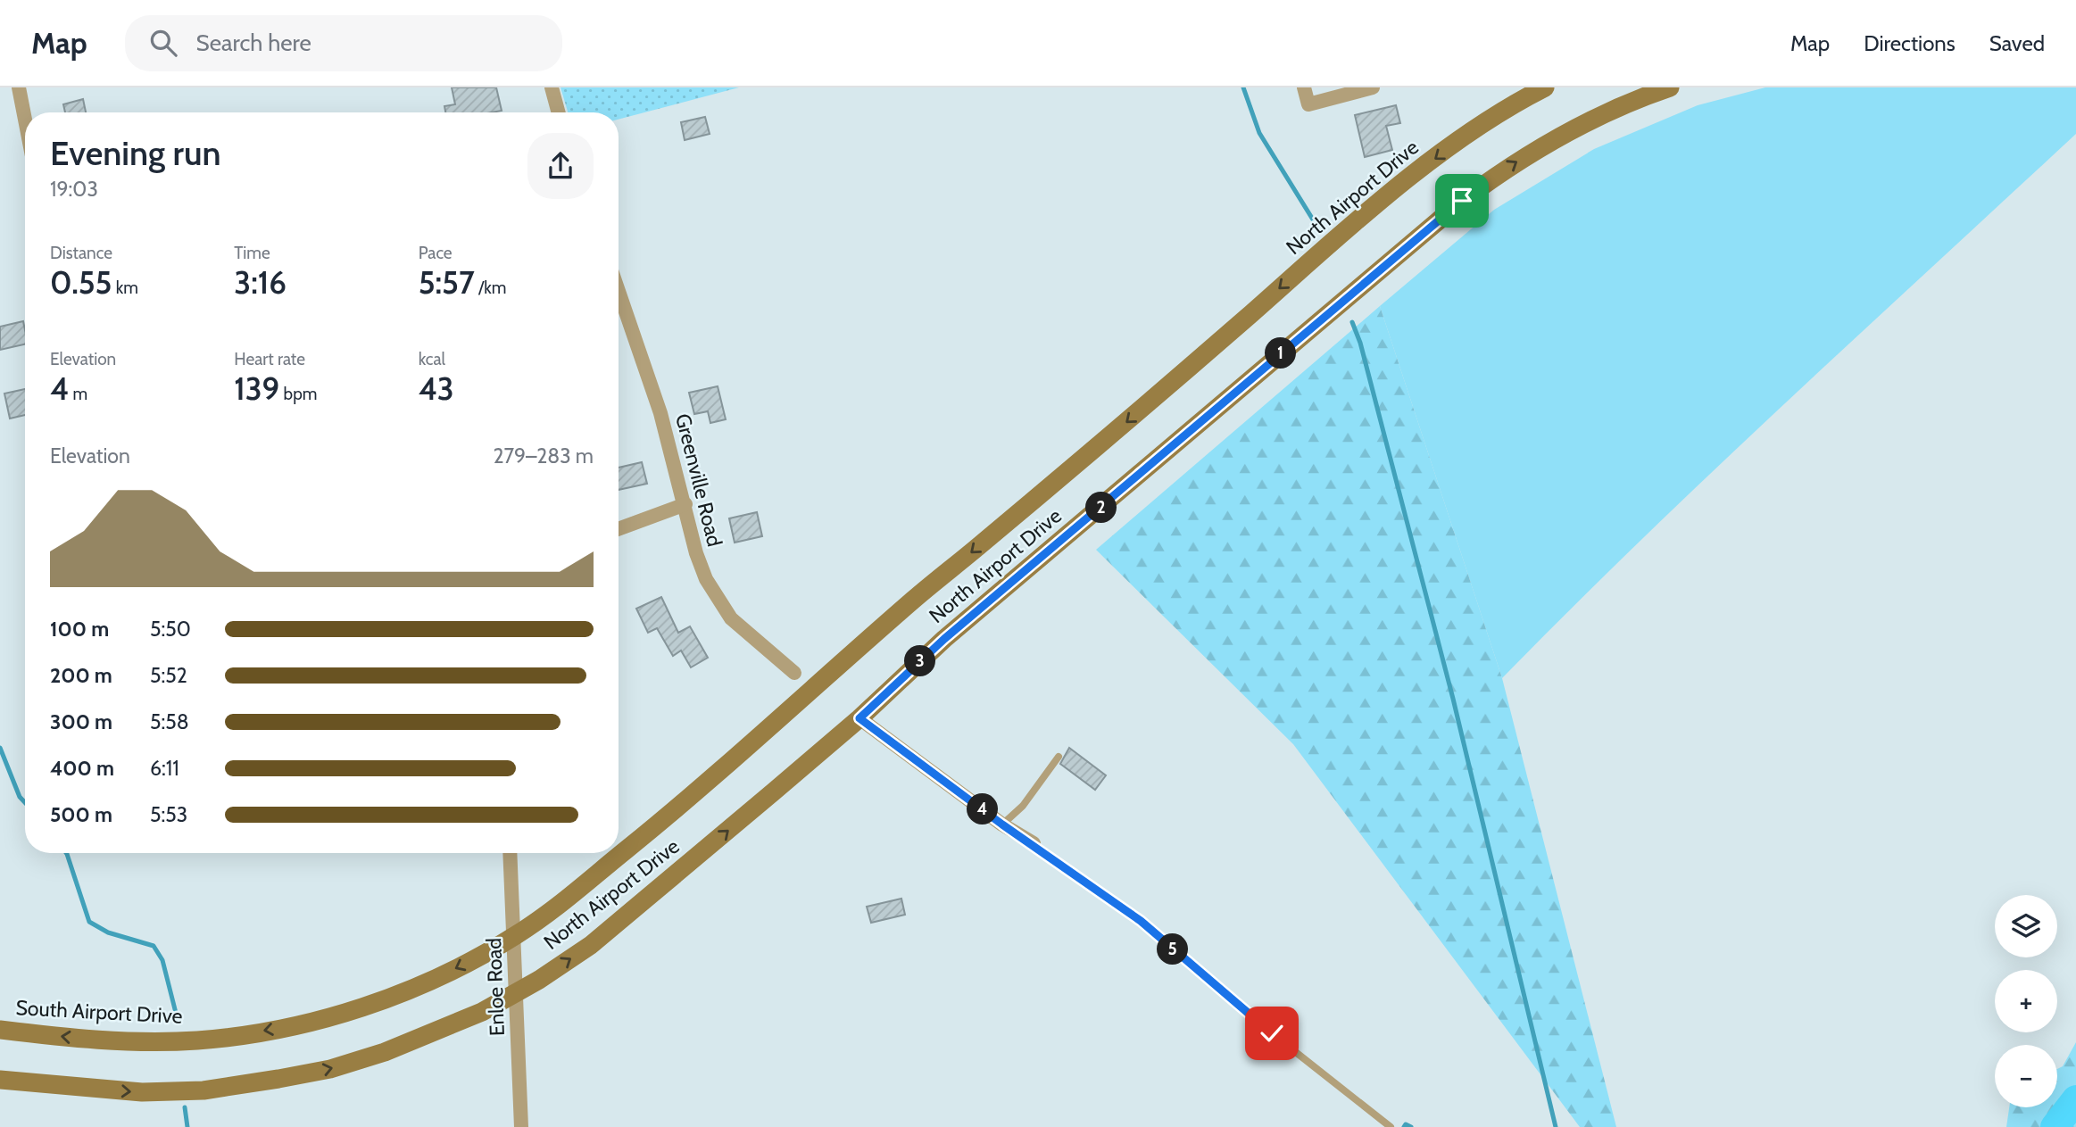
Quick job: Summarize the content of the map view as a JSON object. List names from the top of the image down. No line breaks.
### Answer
{"streets":{"main road":["North Airport Drive","South Airport Drive"],"street":["Greenville Road","Enloe Road"]},"crossings":[["North Airport Drive","Enloe Road"],["North Airport Drive","South Airport Drive"],["Enloe Road","South Airport Drive"]],"page":{"header":"Map","search":"Search here","nav":["Map","Directions","Saved"],"heading":["Evening run","19:03"],"stats":[["Distance","0.55 km"],["Time","3:16"],["Pace","5:57 /km"],["Elevation","4 m"],["Heart rate","139 bpm"],["kcal","43"]],"pins":["1","2","3","4","5"],"chart":["Elevation","279–283 m"],"list":[{"name":"100 m","note":"5:50"},{"name":"200 m","note":"5:52"},{"name":"300 m","note":"5:58"},{"name":"400 m","note":"6:11"},{"name":"500 m","note":"5:53"}],"map_buttons":["+","−"]}}
